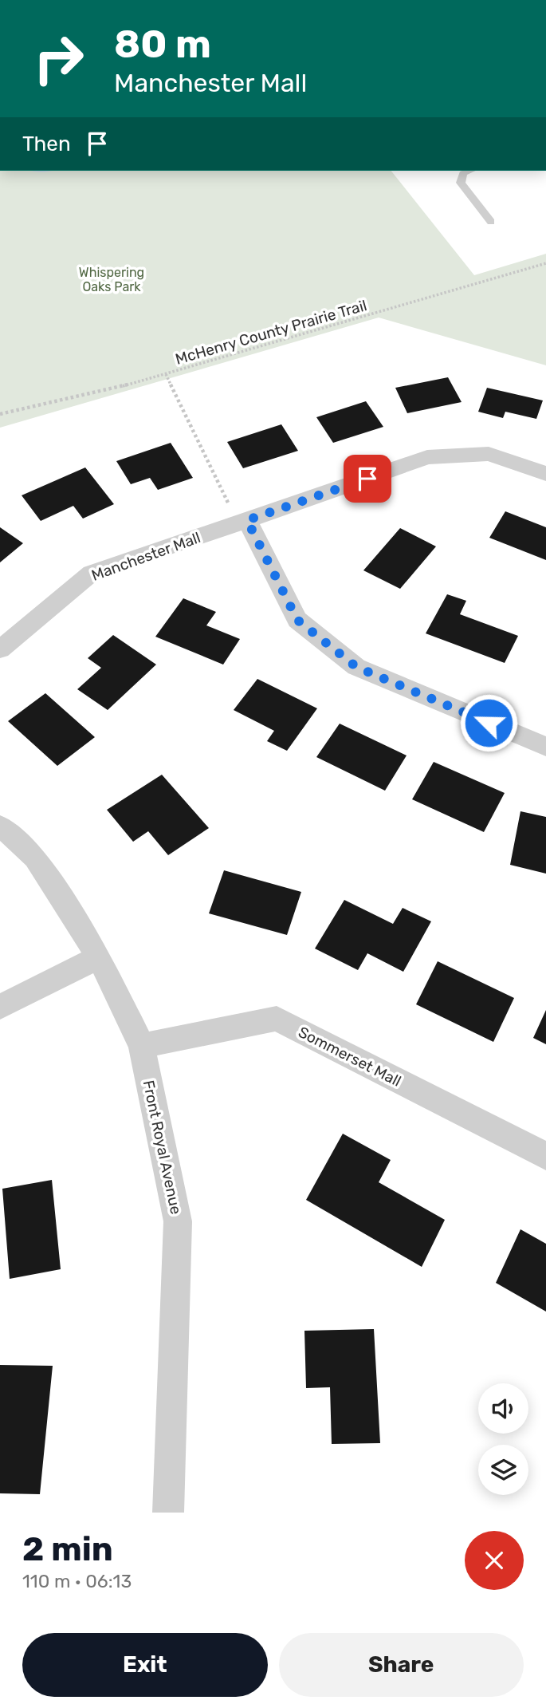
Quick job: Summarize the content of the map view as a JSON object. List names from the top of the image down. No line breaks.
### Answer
{"streets":{"street":["Manchester Mall","Sommerset Mall","Front Royal Avenue"],"path":["McHenry County Prairie Trail"]},"crossings":[["Sommerset Mall","Front Royal Avenue"]],"parks":["Whispering Oaks Park"],"page":{"turn":["80 m","Manchester Mall"],"then":"Then","heading":["2 min","110 m · 06:13"],"buttons":["Exit","Share"]}}
